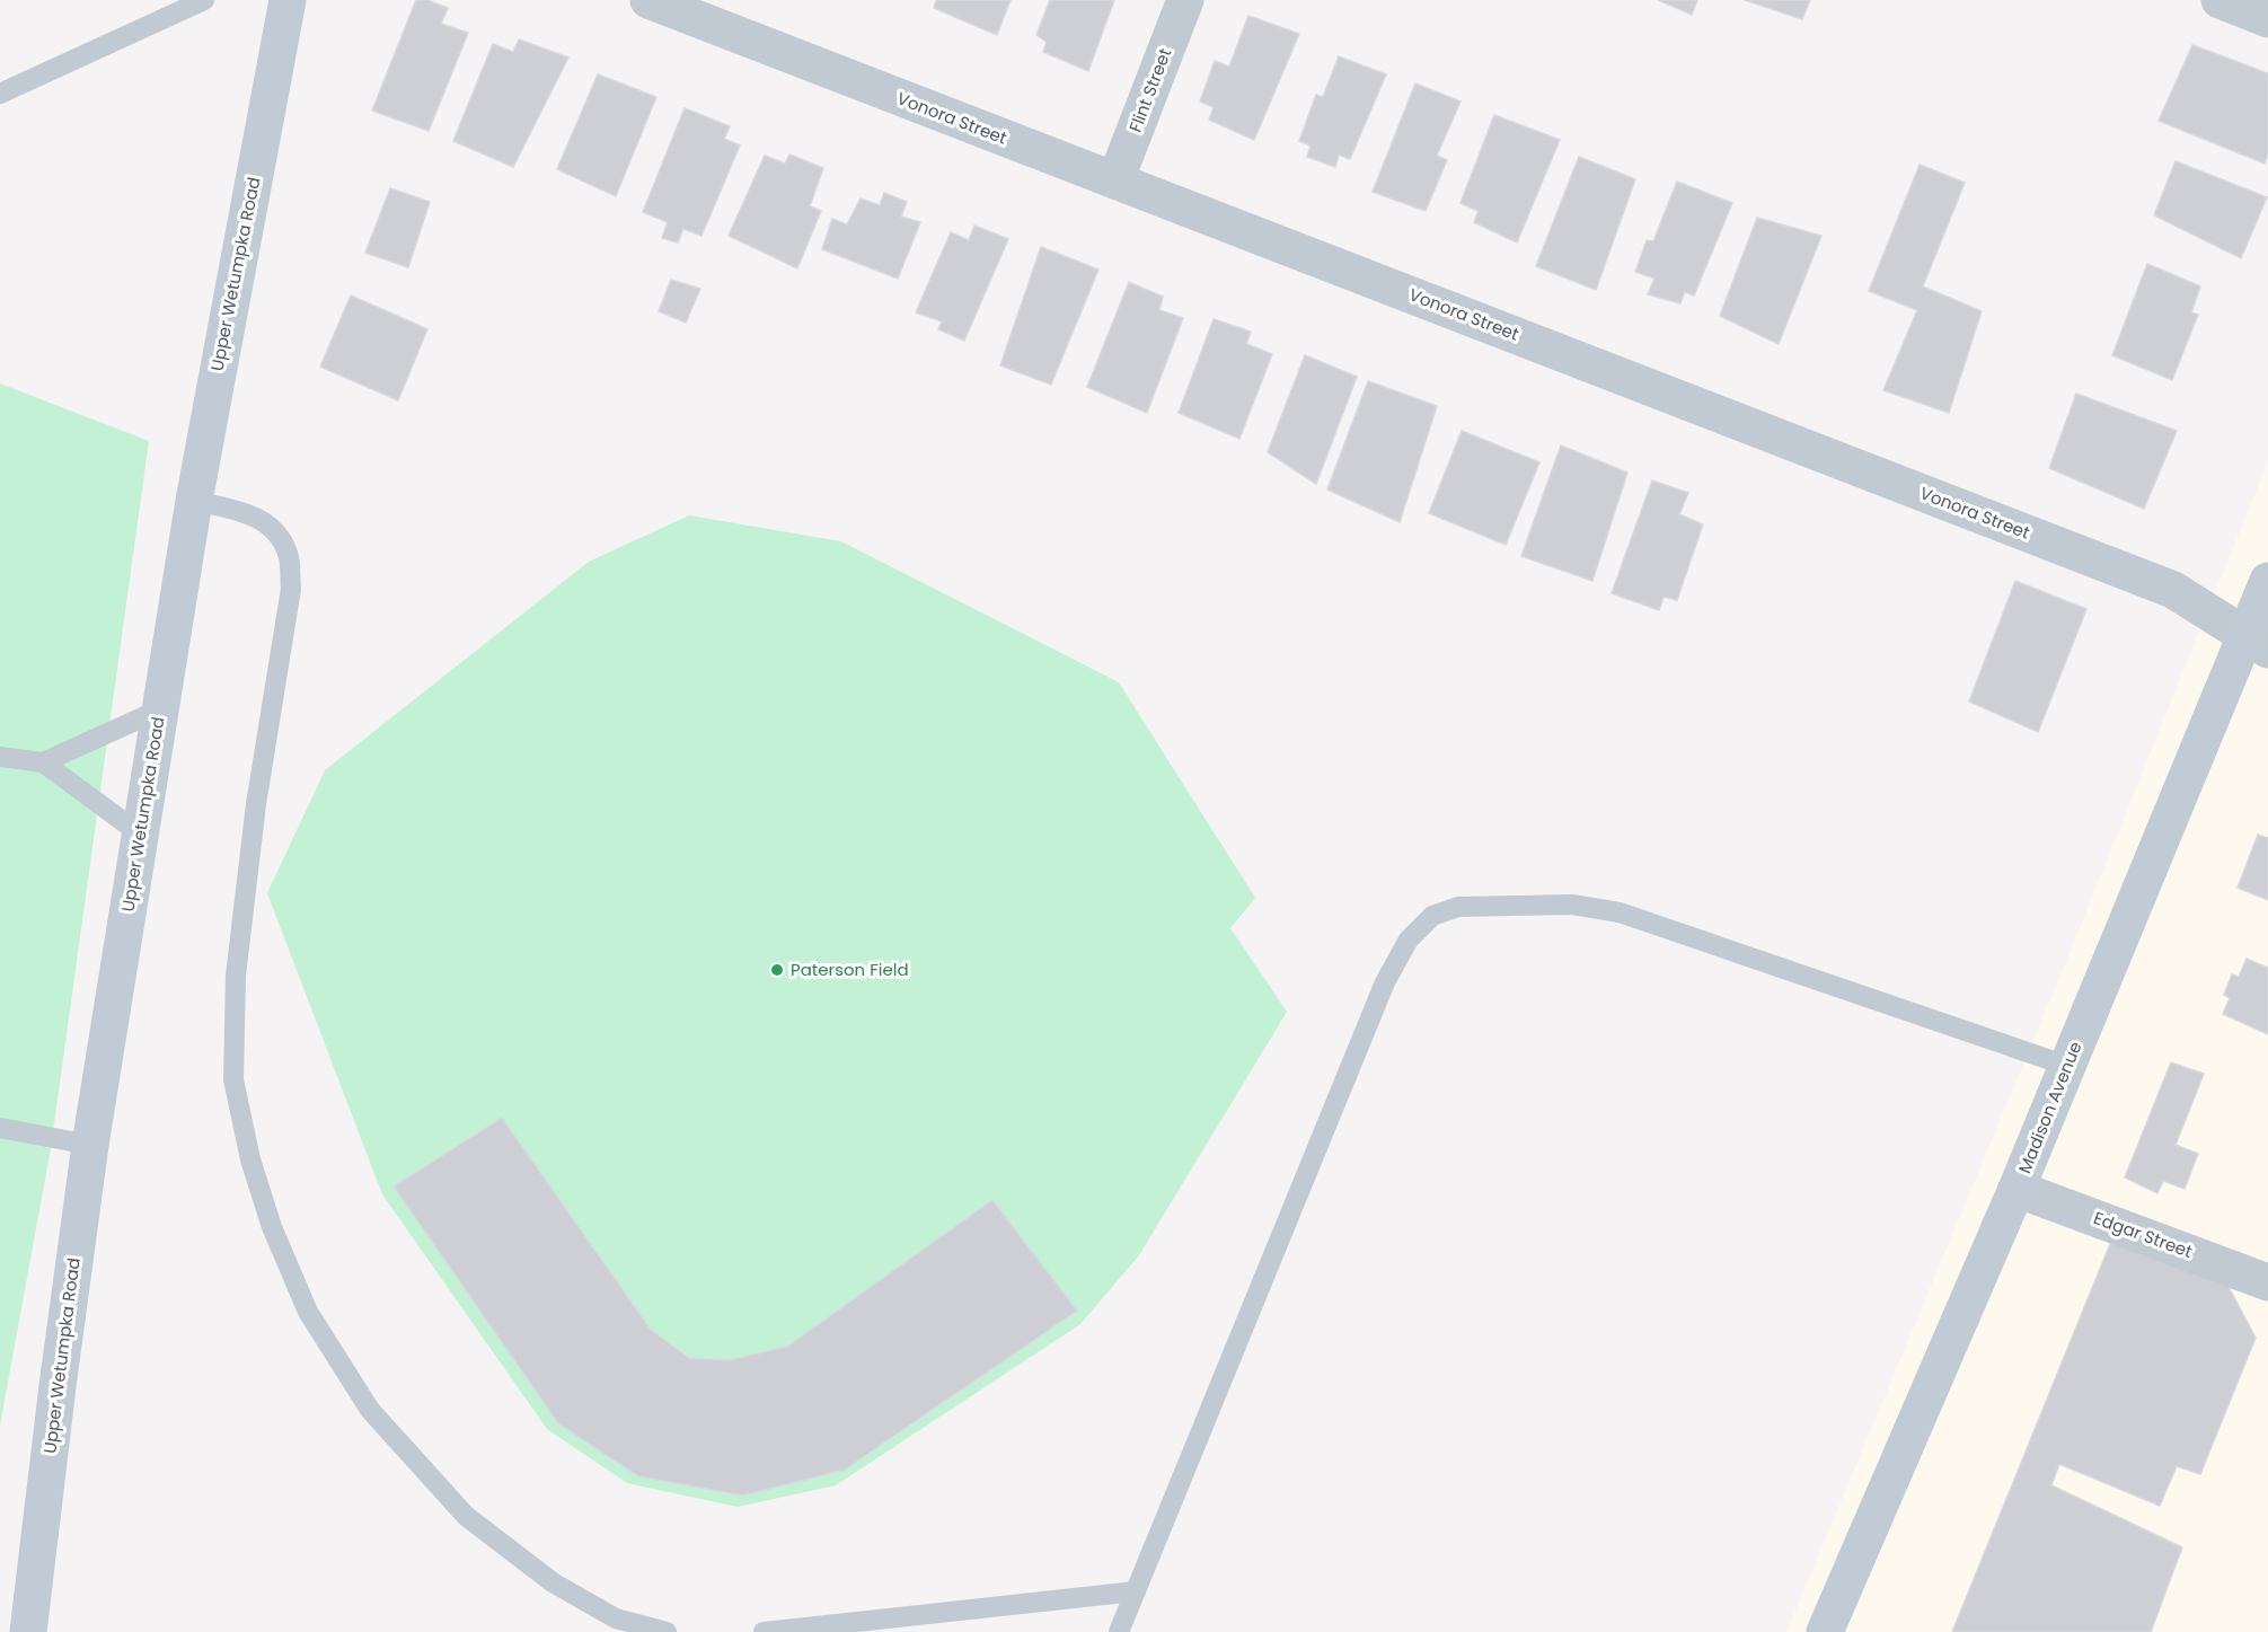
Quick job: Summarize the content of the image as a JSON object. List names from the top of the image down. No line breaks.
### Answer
{"streets":{"main road":["Upper Wetumpka Road","Madison Avenue"],"street":["Flint Street","Vonora Street","Edgar Street"]},"crossings":[["Flint Street","Vonora Street"],["Vonora Street","Madison Avenue"],["Madison Avenue","Edgar Street"]],"places":["Paterson Field"]}
